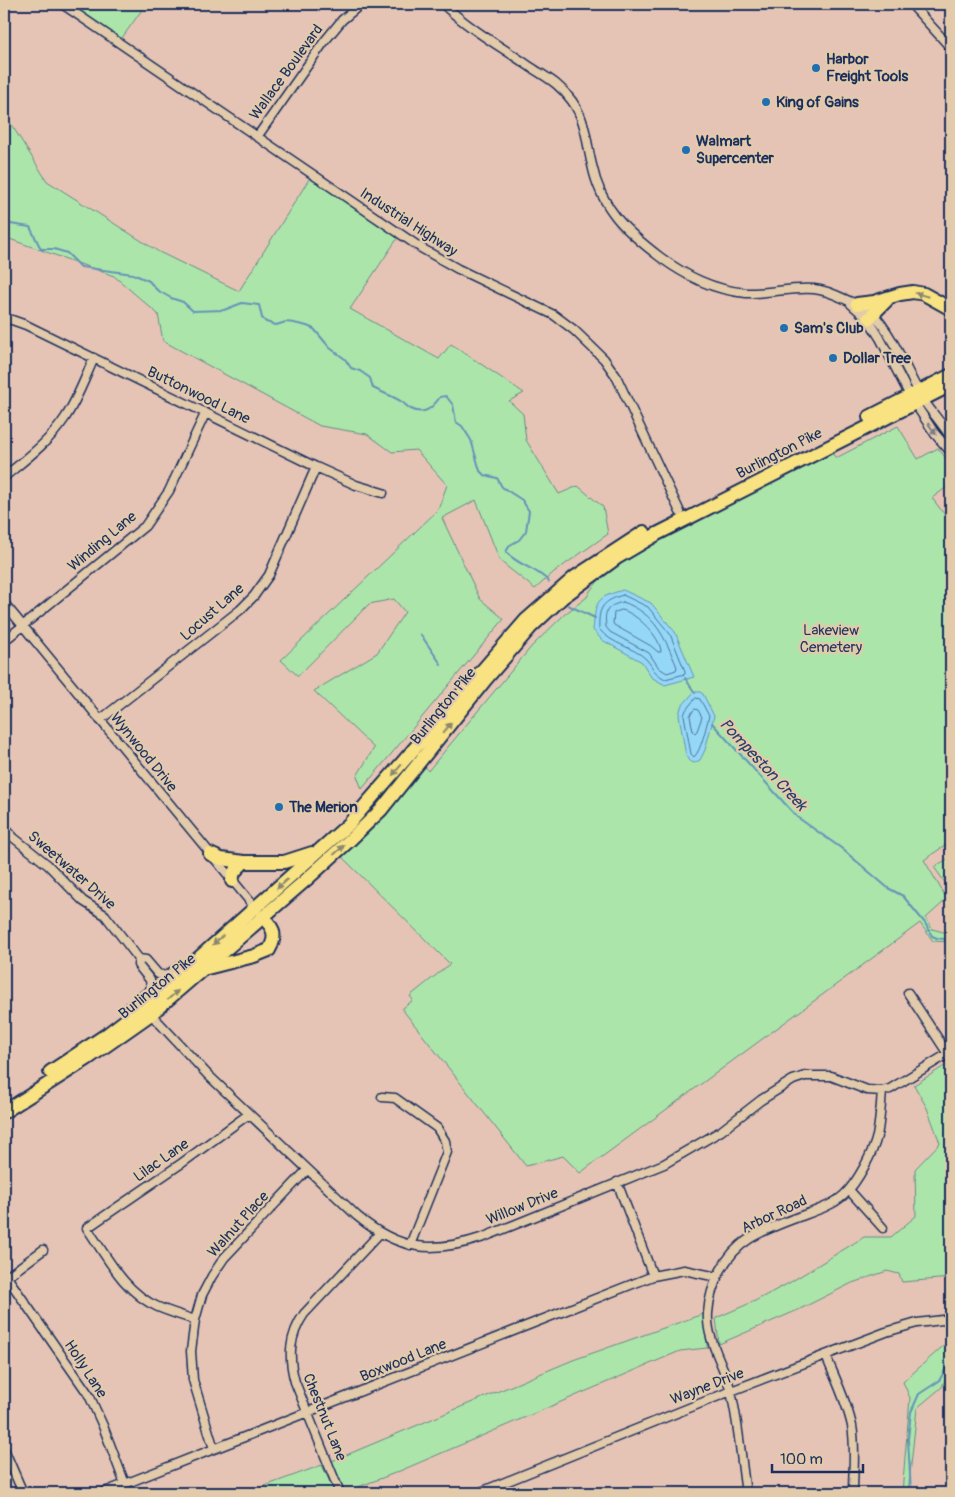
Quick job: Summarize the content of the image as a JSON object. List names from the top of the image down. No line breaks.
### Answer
{"streets":{"highway":["Burlington Pike"],"street":["Wallace Boulevard","Industrial Highway","Buttonwood Lane","Winding Lane","Locust Lane","Wynwood Drive","Sweetwater Drive","Lilac Lane","Willow Drive","Arbor Road","Walnut Place","Boxwood Lane","Holly Lane","Wayne Drive","Chestnut Lane"]},"crossings":[["Wallace Boulevard","Industrial Highway"],["Industrial Highway","Burlington Pike"],["Buttonwood Lane","Winding Lane"],["Buttonwood Lane","Locust Lane"],["Burlington Pike","Wynwood Drive"],["Burlington Pike","Sweetwater Drive"],["Burlington Pike","Willow Drive"],["Winding Lane","Wynwood Drive"],["Locust Lane","Wynwood Drive"],["Lilac Lane","Willow Drive"],["Lilac Lane","Walnut Place"],["Willow Drive","Arbor Road"],["Willow Drive","Walnut Place"],["Willow Drive","Chestnut Lane"],["Arbor Road","Boxwood Lane"],["Arbor Road","Wayne Drive"],["Walnut Place","Boxwood Lane"],["Boxwood Lane","Holly Lane"],["Boxwood Lane","Chestnut Lane"]],"water":["Pompeston Creek"],"parks":["Lakeview Cemetery"],"places":["Harbor Freight Tools","King of Gains","Walmart Supercenter","Sam's Club","Dollar Tree","The Merion"],"scale_bar":"100 m"}
